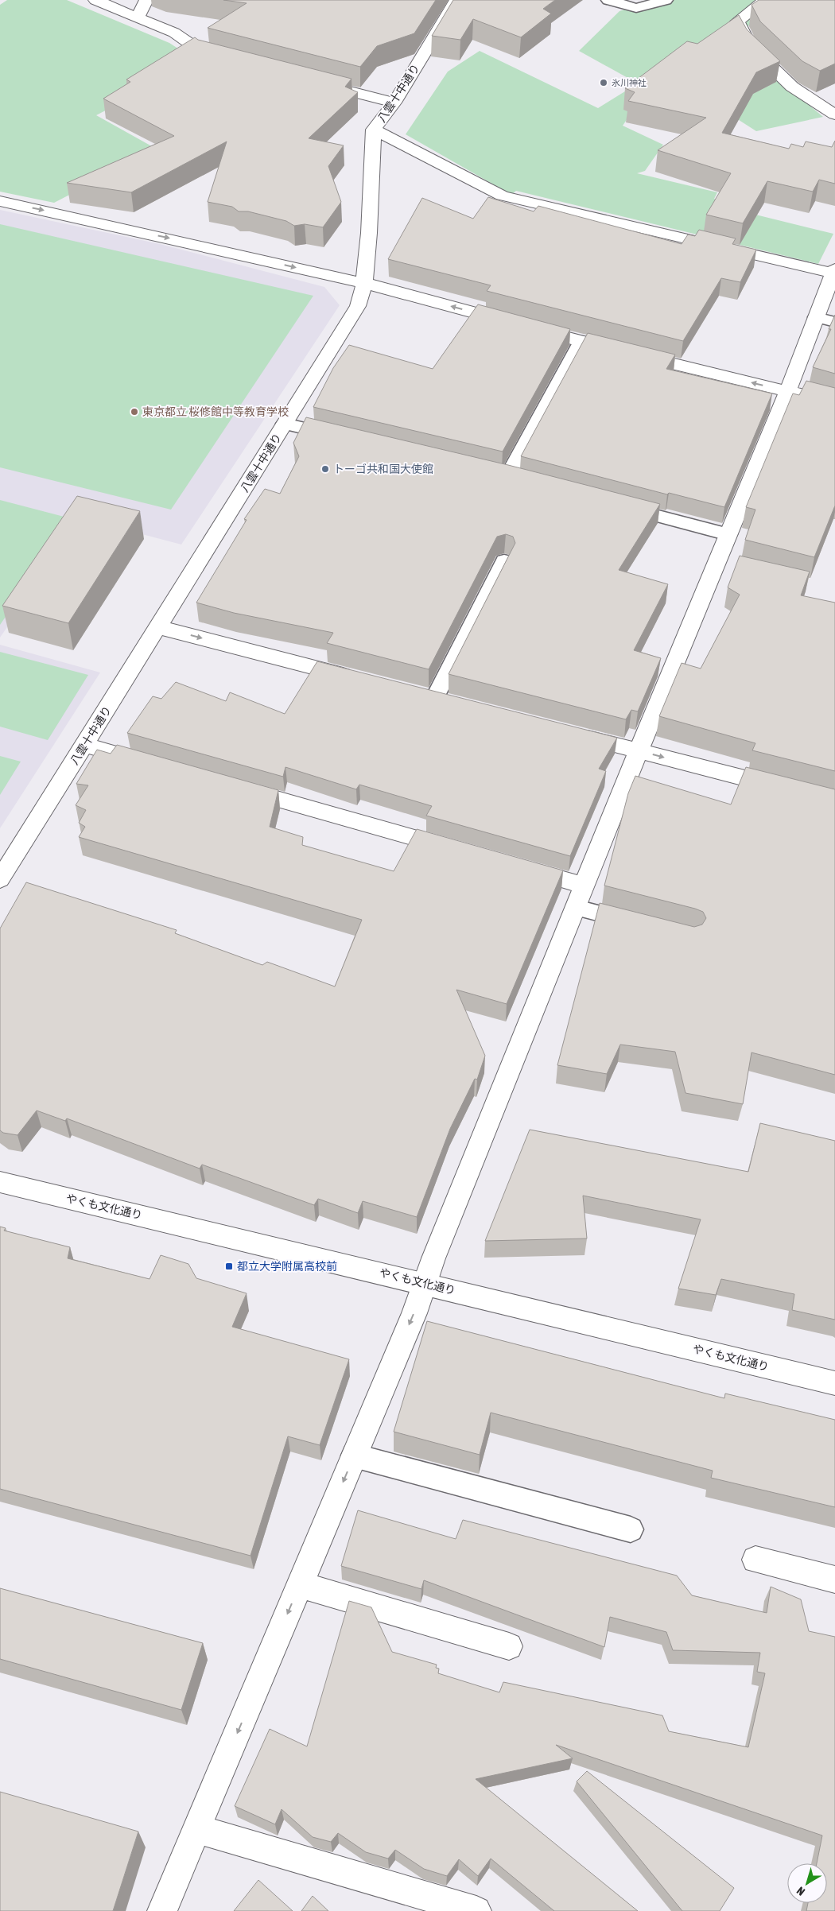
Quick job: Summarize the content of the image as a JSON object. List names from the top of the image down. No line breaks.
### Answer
{"streets":{"street":["八雲十中通り","やくも文化通り"]},"places":{"other":["氷川神社","東京都立 桜修館中等教育学校","トーゴ共和国大使館"],"transit":["都立大学附属高校前"]},"north":"bottom left"}
